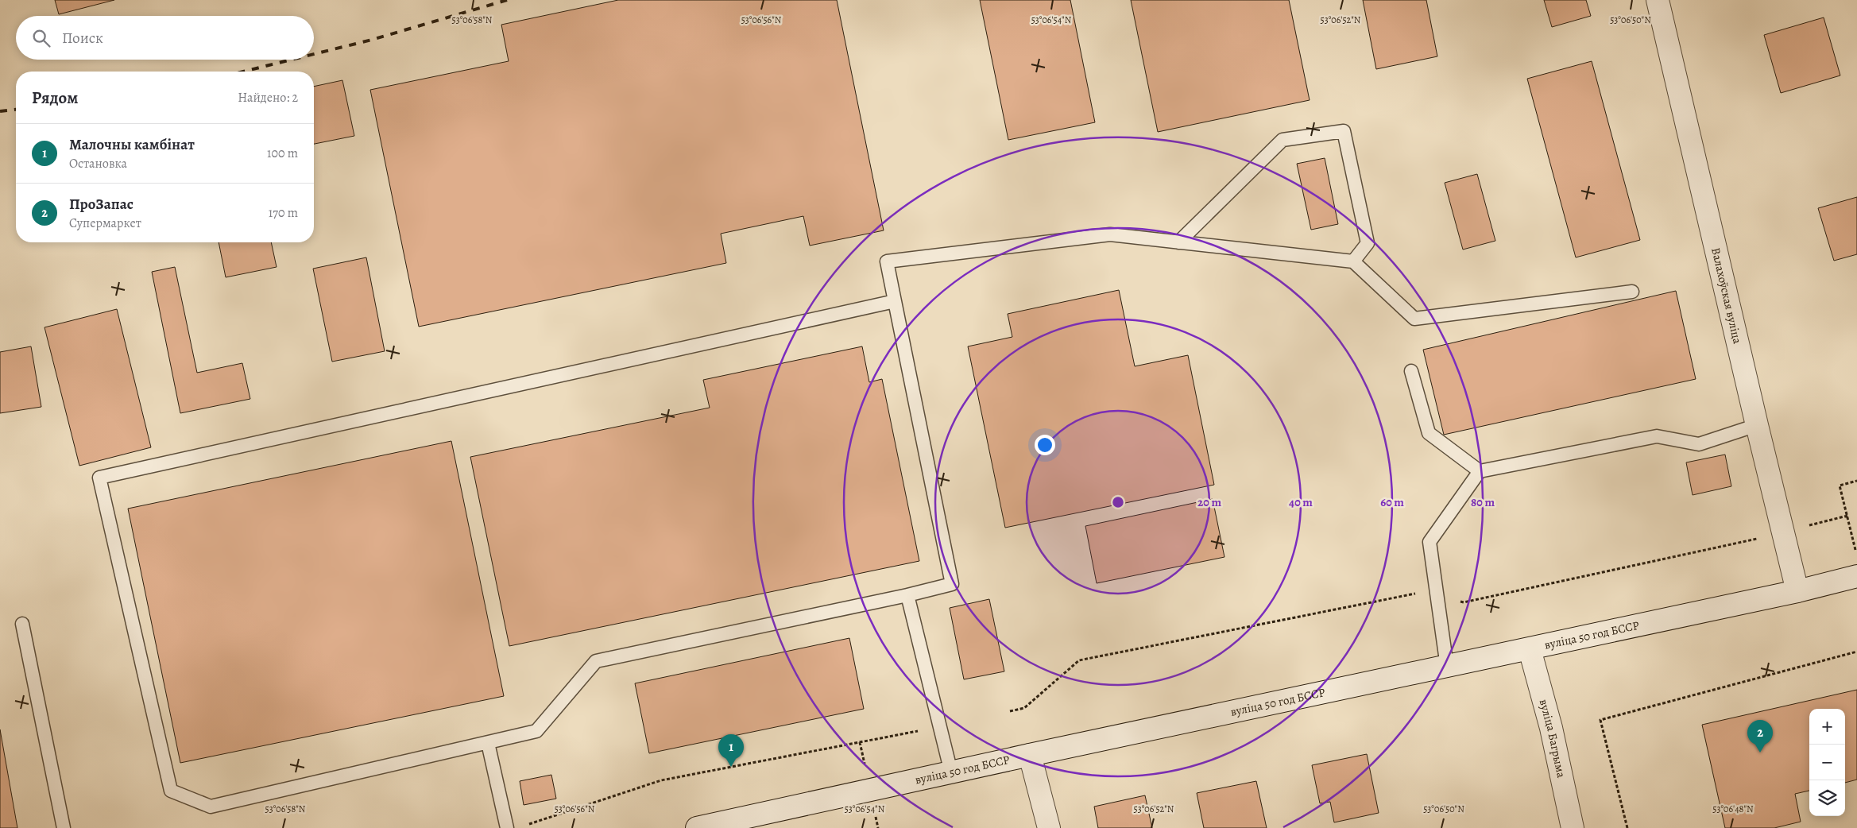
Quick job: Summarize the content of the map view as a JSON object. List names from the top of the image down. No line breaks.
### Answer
{"streets":{"main road":["Валахоўская вуліца","вуліца 50 год БССР","вуліца Багрыма"]},"crossings":[["Валахоўская вуліца","вуліца 50 год БССР"],["вуліца 50 год БССР","вуліца Багрыма"]],"page":{"search":"Поиск","heading":["Рядом","Найдено: 2"],"list":[{"mark":"1","name":"Малочны камбінат","note":"Остановка","value":"100 m"},{"mark":"2","name":"ПроЗапас","note":"Супермаркет","value":"170 m"}],"map_buttons":["+","−"],"pins":["2","1"]},"coordinates":["53°06'58\"N","53°06'56\"N","53°06'54\"N","53°06'52\"N","53°06'50\"N","53°06'48\"N"],"rings":["20 m","40 m","60 m","80 m"]}
